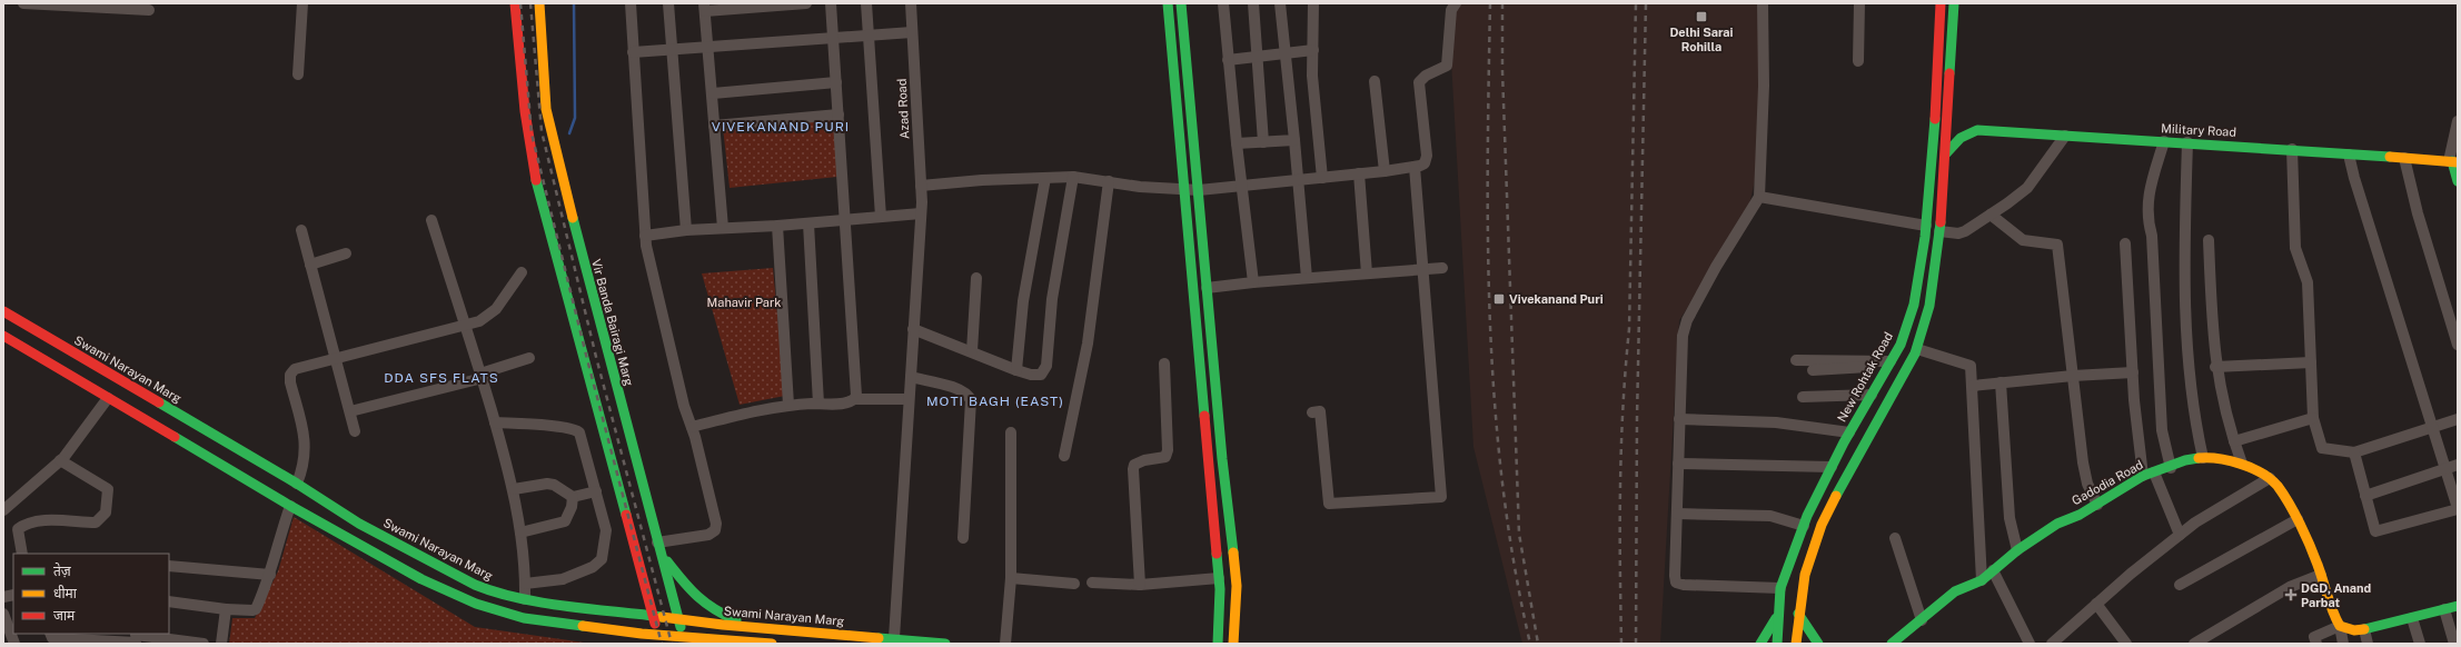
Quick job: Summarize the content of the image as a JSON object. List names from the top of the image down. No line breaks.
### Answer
{"streets":{"main road":["Military Road","Vir Banda Bairagi Marg","Swami Narayan Marg","New Rohtak Road","Gadodia Road"],"street":["Azad Road"]},"crossings":[["Azad Road","Swami Narayan Marg"],["Vir Banda Bairagi Marg","Swami Narayan Marg"]],"districts":["VIVEKANAND PURI","DDA SFS FLATS","MOTI BAGH (EAST)"],"parks":["Mahavir Park"],"places":{"transit":["Delhi Sarai Rohilla","Vivekanand Puri"],"health":["DGD, Anand Parbat"]},"legend":["तेज़","धीमा","जाम"]}
